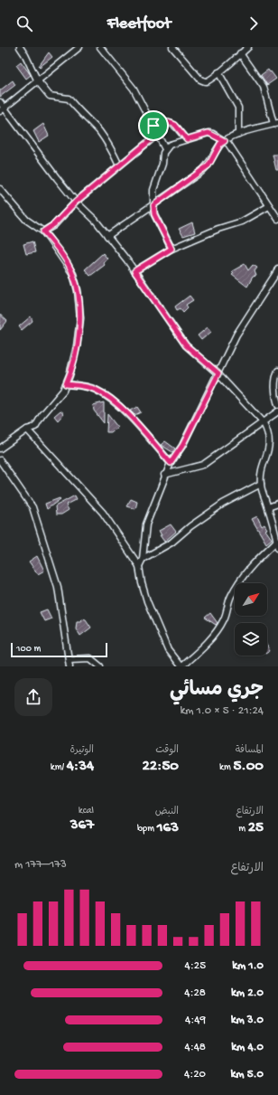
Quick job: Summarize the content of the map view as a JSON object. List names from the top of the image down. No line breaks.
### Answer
{"scale_bar":"100 m","north":"top right","page":{"header":"Fleetfoot","scale":"100 m","heading":["جري مسائي","21:24 · 5 × 1.0 km"],"stats":[["المسافة","5.00 km"],["الوقت","22:50"],["الوتيرة","4:34 /km"],["الارتفاع","25 m"],["النبض","163 bpm"],["kcal","367"]],"chart":["الارتفاع","173–177 m"],"list":[{"name":"1.0 km","note":"4:25"},{"name":"2.0 km","note":"4:28"},{"name":"3.0 km","note":"4:49"},{"name":"4.0 km","note":"4:48"},{"name":"5.0 km","note":"4:20"}]}}
